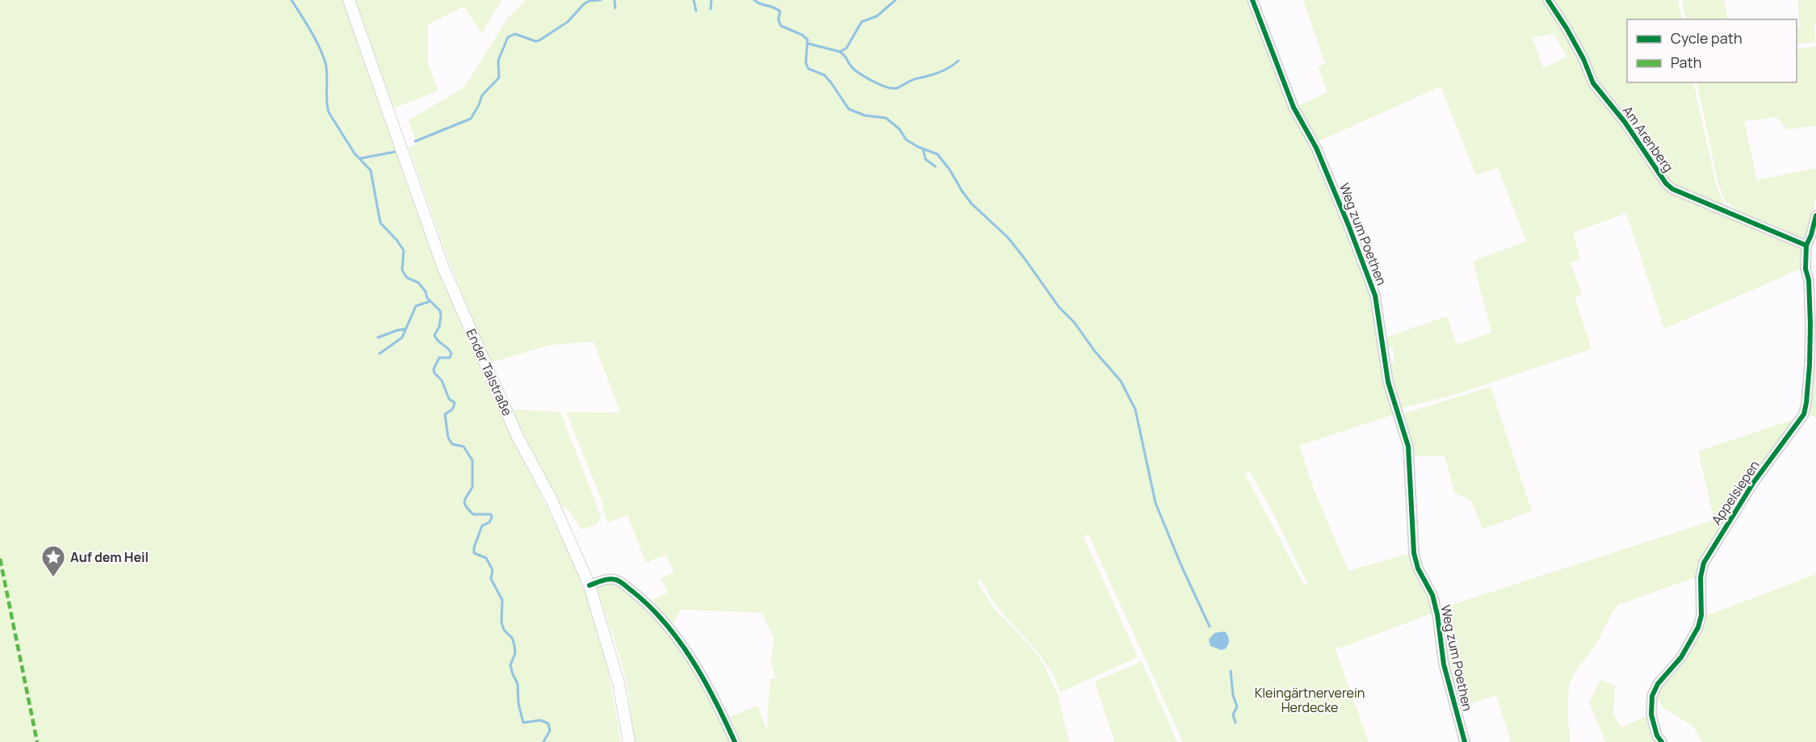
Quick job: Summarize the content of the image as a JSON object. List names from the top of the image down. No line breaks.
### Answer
{"streets":{"main road":["Ender Talstraße"],"street":["Am Arenberg","Weg zum Poethen","Appelsiepen"]},"crossings":[["Am Arenberg","Appelsiepen"]],"parks":["Kleingärtnerverein Herdecke"],"places":{"place":["Auf dem Heil"]},"legend":["Cycle path","Path"]}
